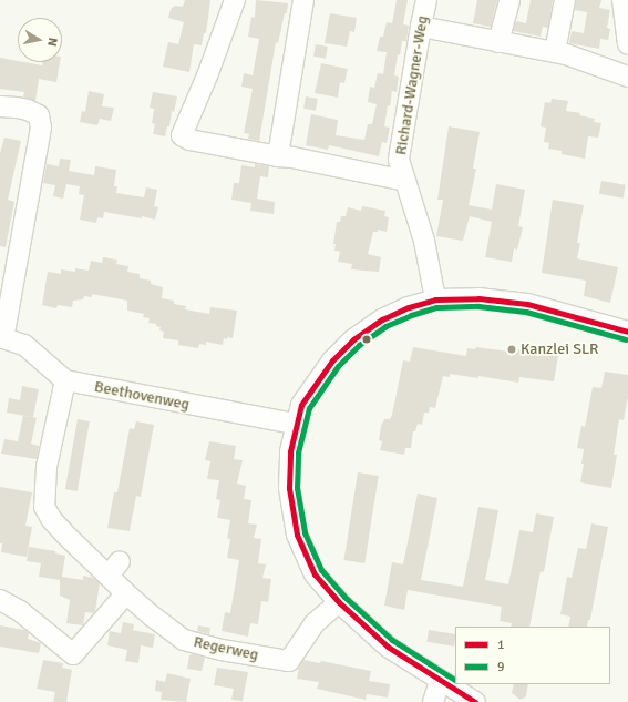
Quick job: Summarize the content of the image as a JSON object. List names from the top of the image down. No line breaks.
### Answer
{"streets":{"street":["Richard-Wagner-Weg","Beethovenweg","Regerweg"]},"crossings":[["Beethovenweg","Regerweg"]],"places":["Kanzlei SLR"],"lines":["transit line 1","transit line 9"],"legend":["1","9"],"north":"right"}
